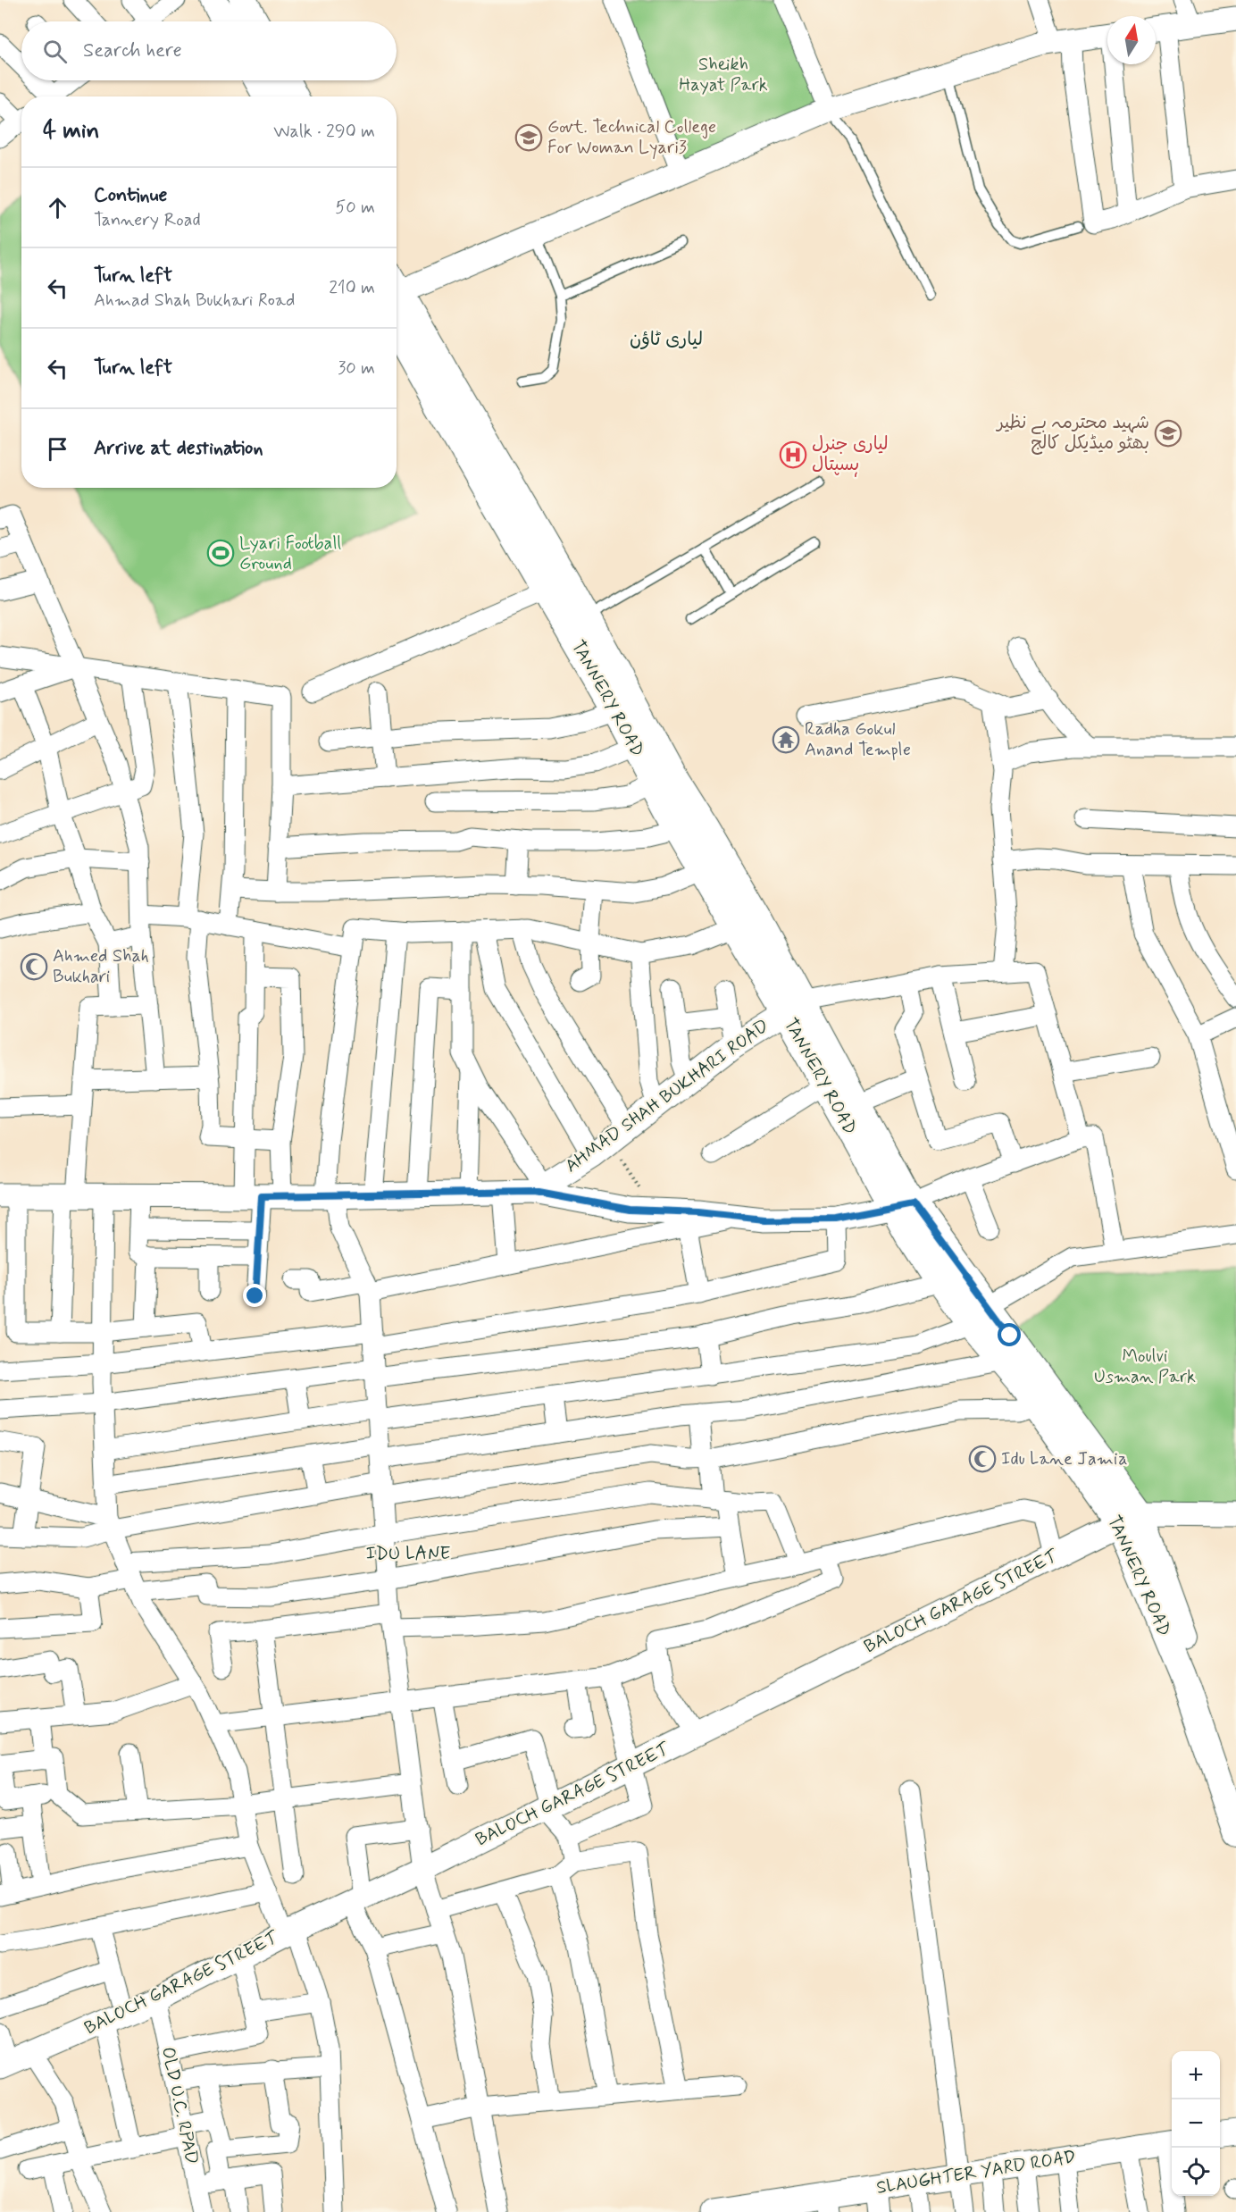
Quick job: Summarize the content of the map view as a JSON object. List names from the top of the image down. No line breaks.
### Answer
{"streets":{"main road":["TANNERY ROAD"],"street":["AHMAD SHAH BUKHARI ROAD","BALOCH GARAGE STREET","OLD U.C. RPAD","SLAUGHTER YARD ROAD"]},"crossings":[["TANNERY ROAD","AHMAD SHAH BUKHARI ROAD"],["TANNERY ROAD","BALOCH GARAGE STREET"],["BALOCH GARAGE STREET","OLD U.C. RPAD"]],"districts":["لیاری ٹاؤن","IDU LANE"],"parks":["Sheikh Hayat Park","Moulvi Usman Park"],"places":{"school or university":["Govt. Technical College For Woman Lyari3","شہید محترمہ بے نظیر بھٹو میڈیکل کالج"],"hospital":["لیاری جنرل ہسپتال"],"sports":["Lyari Football Ground"],"temple":["Radha Gokul Anand Temple"],"mosque":["Ahmed Shah Bukhari","Idu Lane Jamia"]},"north":"top","page":{"search":"Search here","heading":["4 min","Walk · 290 m"],"list":[["Continue","Tannery Road","50 m"],["Turn left","Ahmad Shah Bukhari Road","210 m"],["Turn left","30 m"],"Arrive at destination"],"map_buttons":["+","−"]}}
